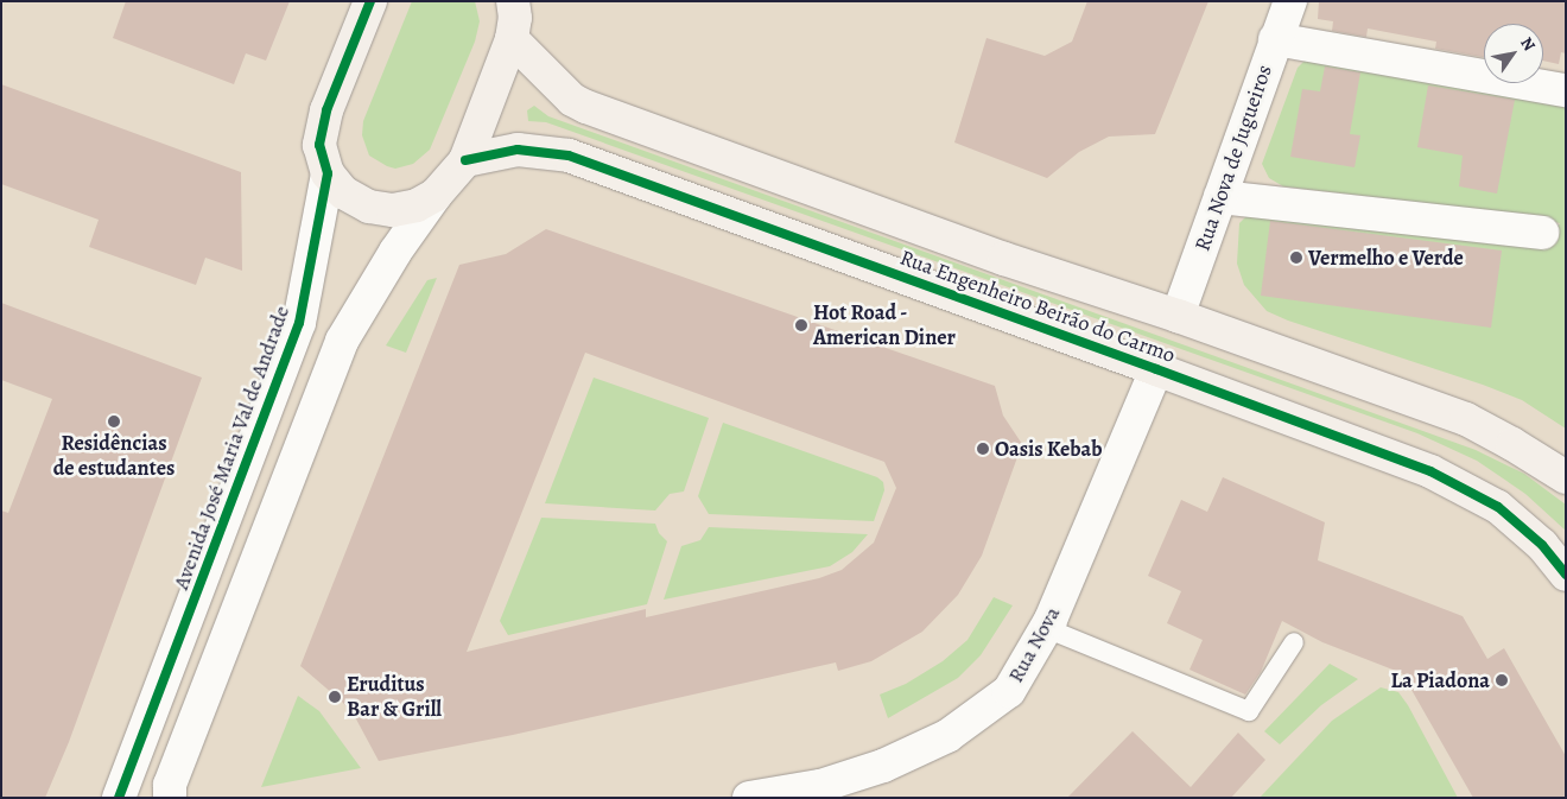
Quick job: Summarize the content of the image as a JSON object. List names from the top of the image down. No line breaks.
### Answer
{"streets":{"street":["Rua Nova de Jugueiros","Rua Engenheiro Beirão do Carmo","Avenida José Maria Val de Andrade","Rua Nova"]},"crossings":[["Rua Nova de Jugueiros","Rua Engenheiro Beirão do Carmo"],["Rua Engenheiro Beirão do Carmo","Avenida José Maria Val de Andrade"],["Rua Engenheiro Beirão do Carmo","Rua Nova"]],"places":["Vermelho e Verde","Hot Road - American Diner","Residências de estudantes","Oasis Kebab","La Piadona","Eruditus Bar & Grill"],"north":"top right"}
